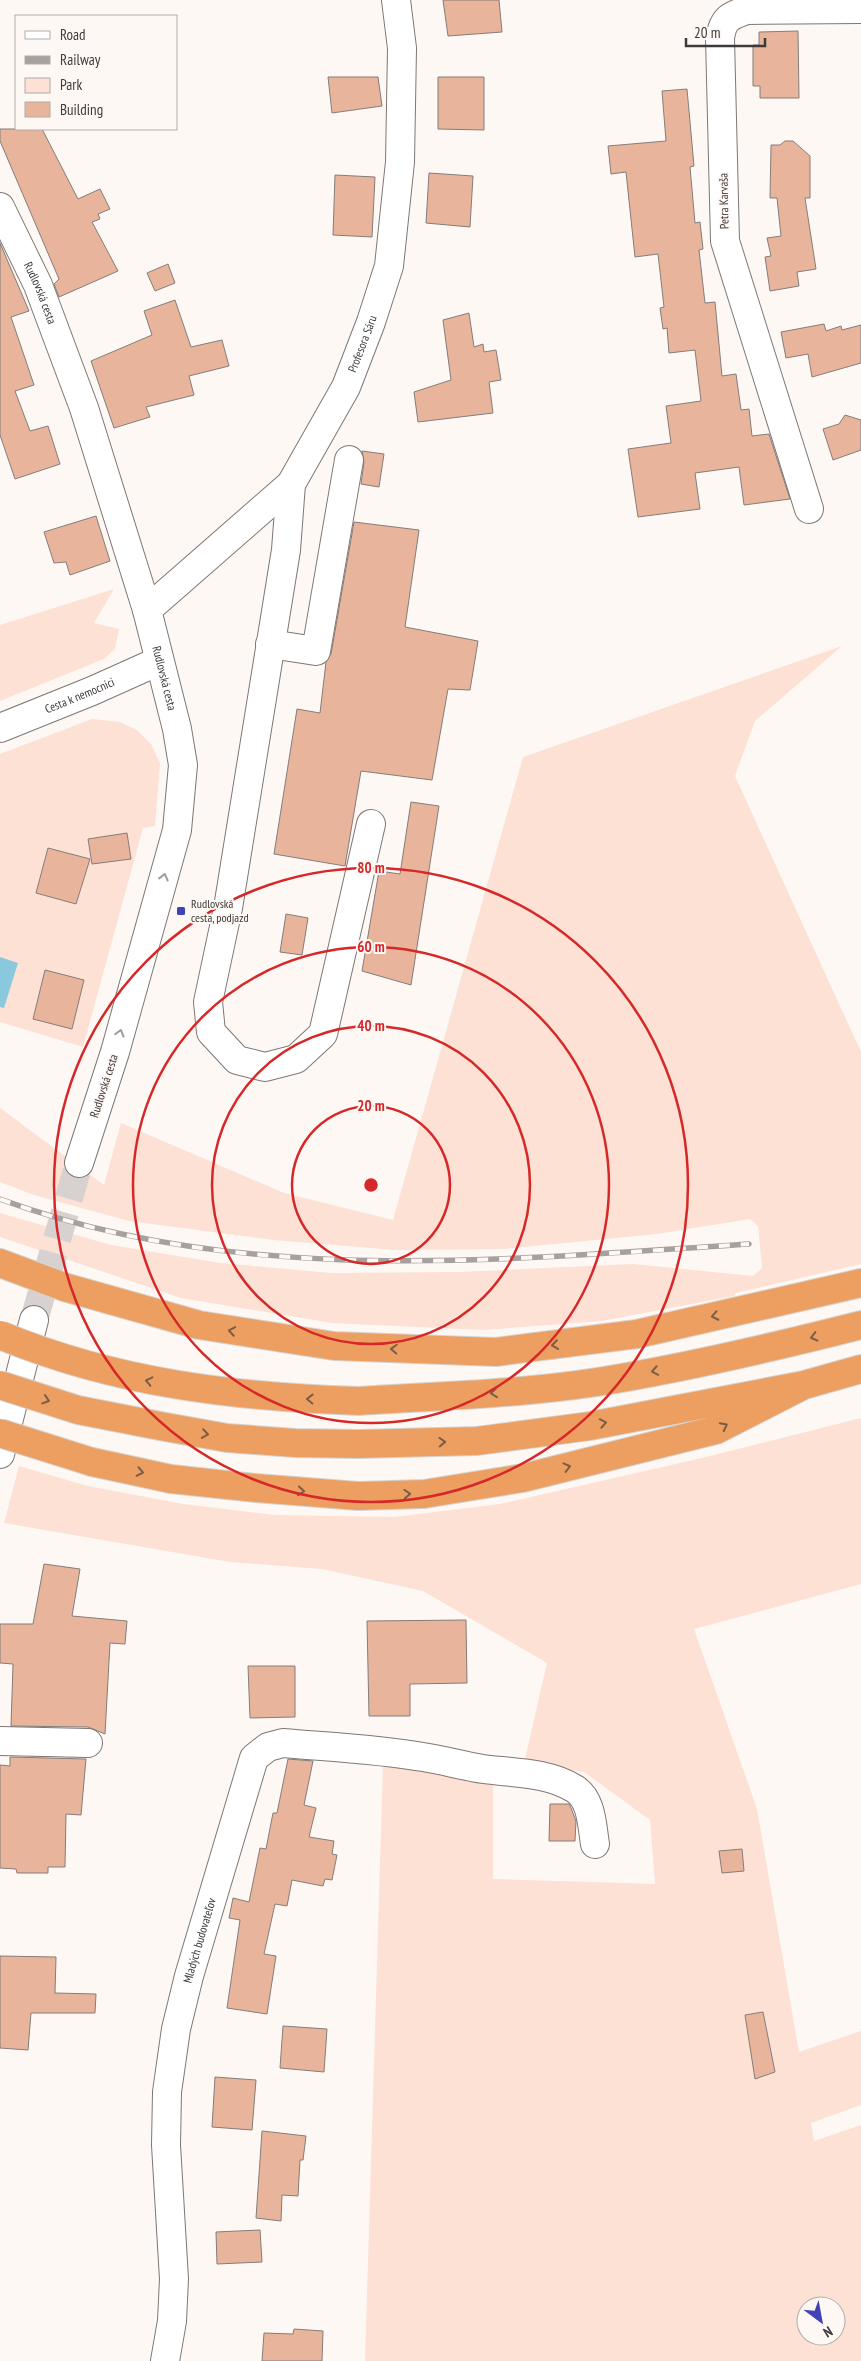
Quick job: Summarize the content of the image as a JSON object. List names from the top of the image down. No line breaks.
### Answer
{"streets":{"street":["Petra Karvaša","Rudlovská cesta","Profesora Sáru","Cesta k nemocnici","Mladých budovateľov"]},"crossings":[["Rudlovská cesta","Profesora Sáru"],["Rudlovská cesta","Cesta k nemocnici"]],"one_way":["Rudlovská cesta"],"places":{"transit":["Rudlovská cesta, podjazd"]},"legend":["Road","Railway","Park","Building"],"scale_bar":"20 m","north":"bottom right","rings":["80 m","60 m","40 m","20 m"]}
